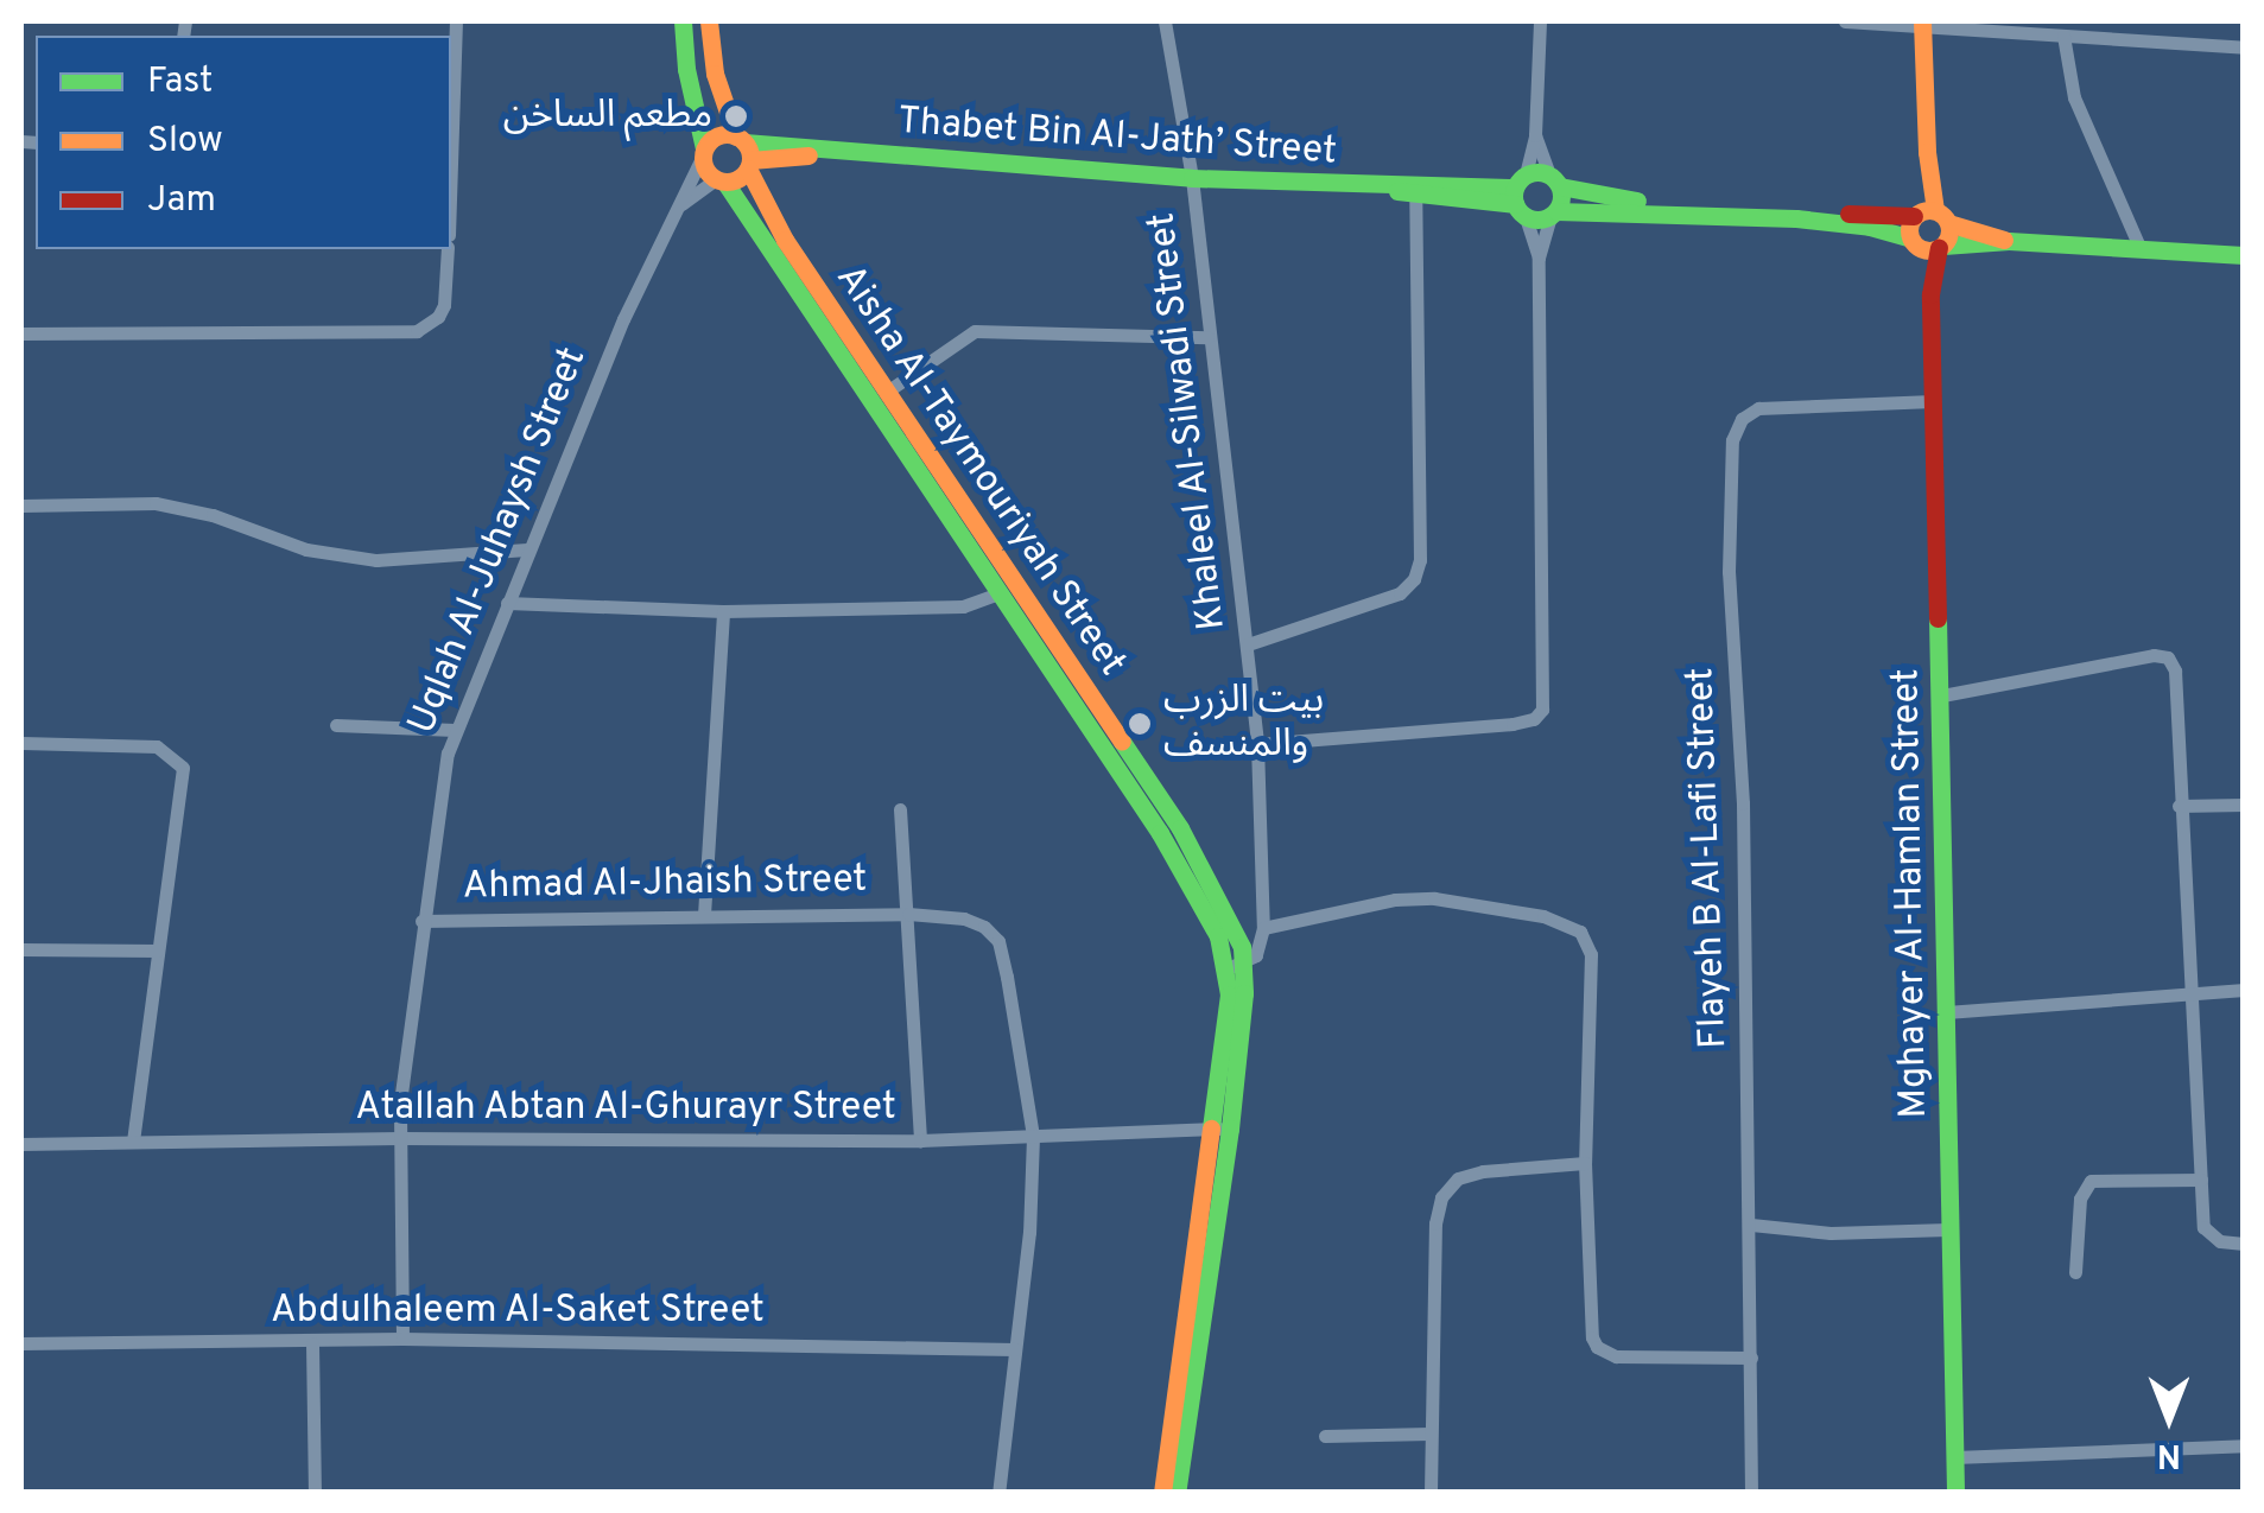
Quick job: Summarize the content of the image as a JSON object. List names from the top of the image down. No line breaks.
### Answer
{"streets":{"street":["Thabet Bin Al-Jath’ Street","Khaleel Al-Silwadi Street","Aisha Al-Taymouriyah Street","Uqlah Al-Juhaysh Street","Flayeh B Al-Lafi Street","Ahmad Al-Jhaish Street","Mghayer Al-Hamlan Street","Atallah Abtan Al-Ghurayr Street","Abdulhaleem Al-Saket Street"]},"crossings":[["Thabet Bin Al-Jath’ Street","Khaleel Al-Silwadi Street"],["Thabet Bin Al-Jath’ Street","Aisha Al-Taymouriyah Street"],["Khaleel Al-Silwadi Street","Aisha Al-Taymouriyah Street"],["Aisha Al-Taymouriyah Street","Uqlah Al-Juhaysh Street"],["Aisha Al-Taymouriyah Street","Atallah Abtan Al-Ghurayr Street"],["Uqlah Al-Juhaysh Street","Ahmad Al-Jhaish Street"],["Uqlah Al-Juhaysh Street","Atallah Abtan Al-Ghurayr Street"],["Uqlah Al-Juhaysh Street","Abdulhaleem Al-Saket Street"],["Flayeh B Al-Lafi Street","Mghayer Al-Hamlan Street"],["Ahmad Al-Jhaish Street","Atallah Abtan Al-Ghurayr Street"]],"places":["مطعم الساخن","بيت الزرب والمنسف"],"legend":["Fast","Slow","Jam"],"north":"bottom"}
